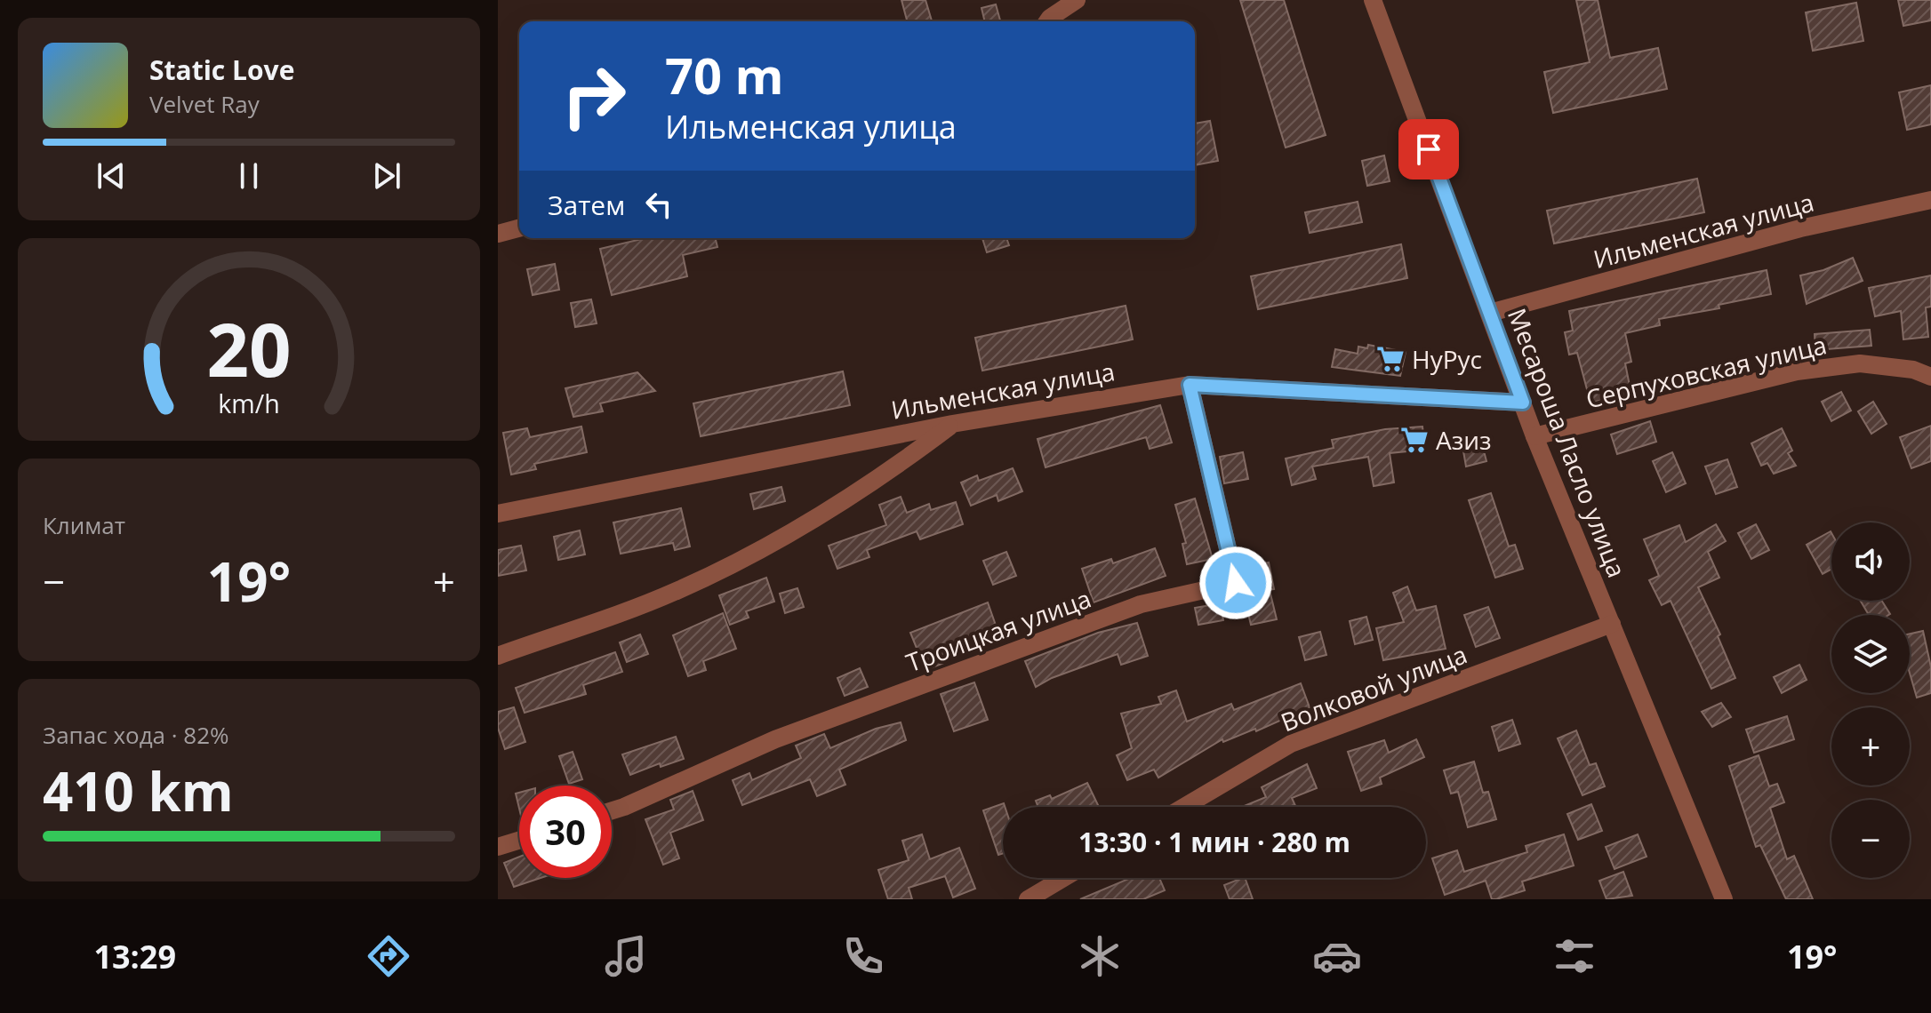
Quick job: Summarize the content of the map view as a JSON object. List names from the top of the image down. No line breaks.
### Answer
{"streets":{"street":["Ильменская улица","Серпуховская улица","Месароша Ласло улица","Троицкая улица","Волковой улица"]},"crossings":[["Ильменская улица","Месароша Ласло улица"],["Ильменская улица","Троицкая улица"],["Серпуховская улица","Месароша Ласло улица"],["Месароша Ласло улица","Волковой улица"]],"places":{"supermarket":["НуРус","Азиз"]},"page":{"turn":["70 m","Ильменская улица"],"song":["Static Love","Velvet Ray"],"then":"Затем","tile":["Климат",["Запас хода · 82%","410 km"]],"map_buttons":["+","−"],"heat":["−","19°","+"],"limit":"30","trip":"13:30 · 1 мин · 280 m","tabs":["13:29","19°"],"gauge":["20","km/h"]}}
